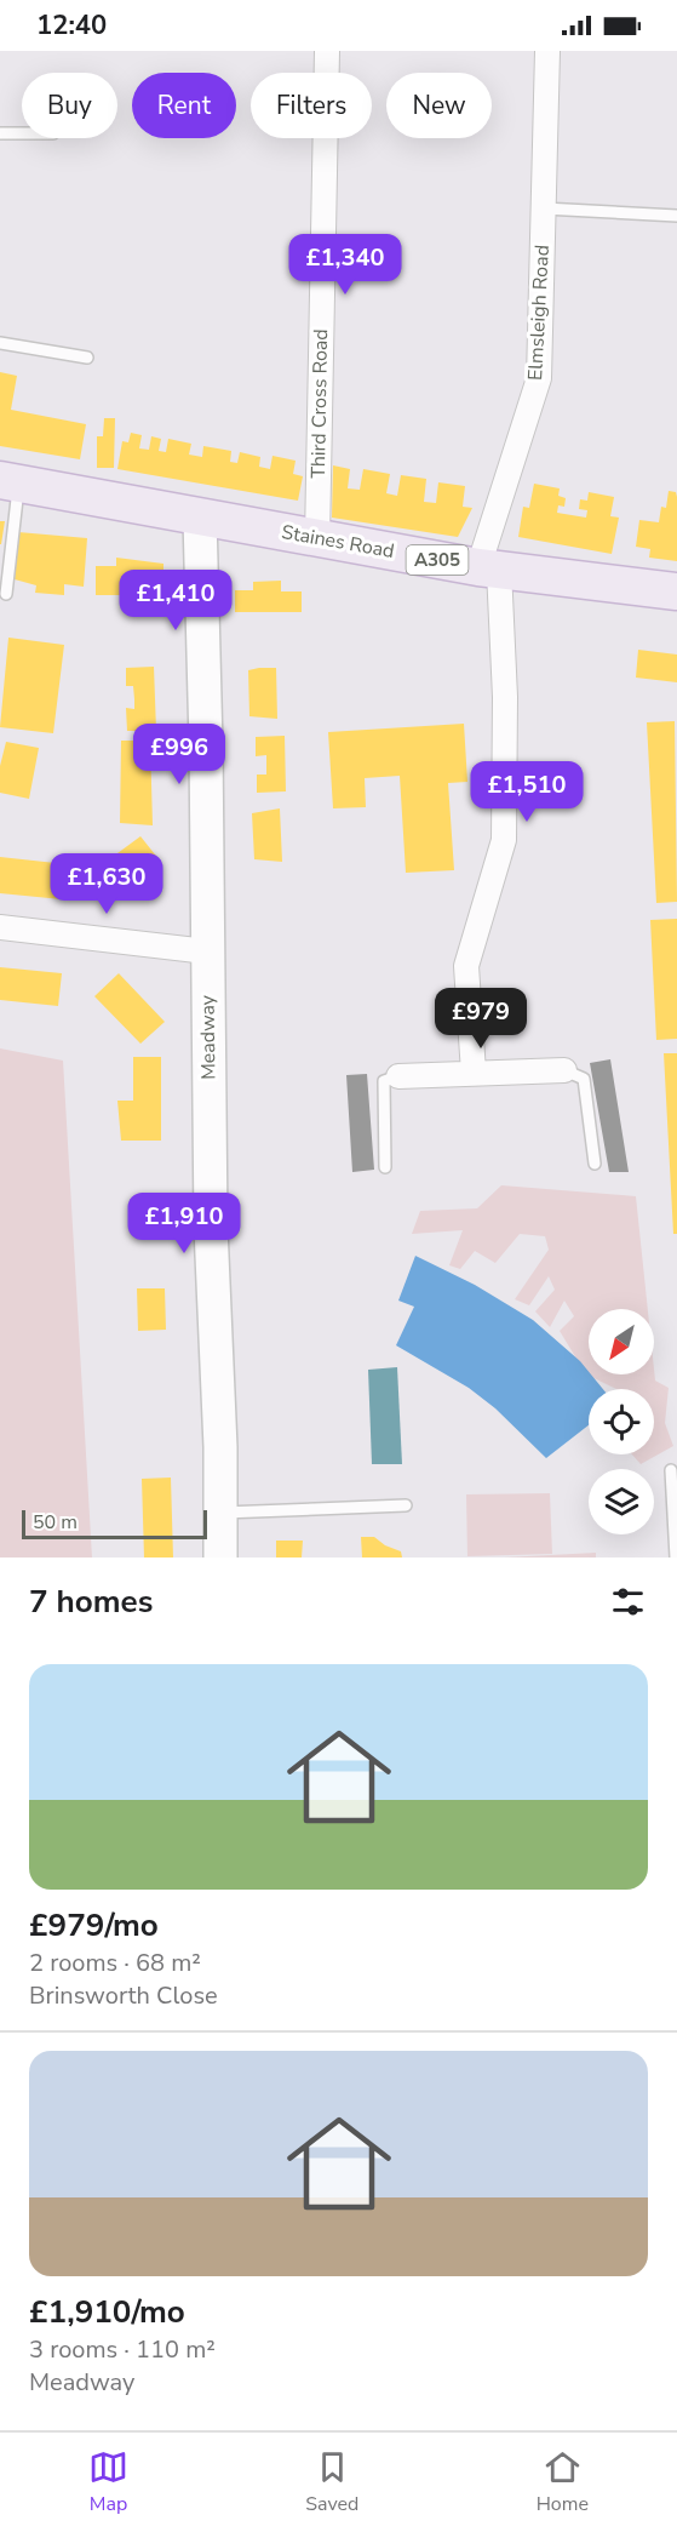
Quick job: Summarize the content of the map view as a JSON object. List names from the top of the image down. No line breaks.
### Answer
{"streets":{"main road":["Staines Road","A305"],"street":["Elmsleigh Road","Third Cross Road","Meadway"]},"crossings":[["Elmsleigh Road","Staines Road"],["Third Cross Road","Staines Road"],["Staines Road","Meadway"]],"scale_bar":"50 m","north":"bottom left","page":{"status":"12:40","chip":["Buy","Rent","Filters","New"],"price":["£1,340","£1,410","£996","£1,510","£1,630","£979","£1,910"],"scale":"50 m","heading":"7 homes","list":[{"name":"£979/mo","note":"2 rooms · 68 m² · Brinsworth Close"},{"name":"£1,910/mo","note":"3 rooms · 110 m² · Meadway"}],"tabs":["Map","Saved","Home"]}}
